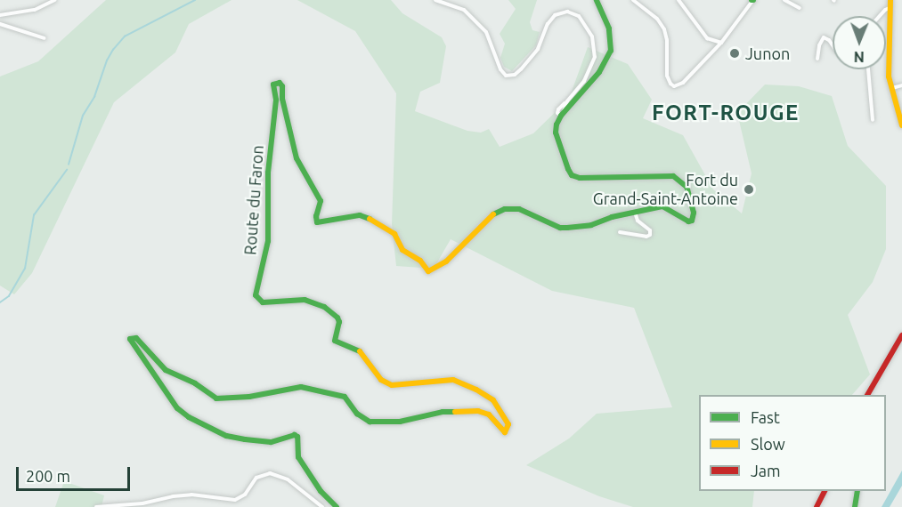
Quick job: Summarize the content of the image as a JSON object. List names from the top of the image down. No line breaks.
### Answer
{"streets":{"street":["Route du Faron"]},"districts":["FORT-ROUGE"],"places":["Junon","Fort du Grand-Saint-Antoine"],"legend":["Fast","Slow","Jam"],"scale_bar":"200 m","north":"bottom"}
